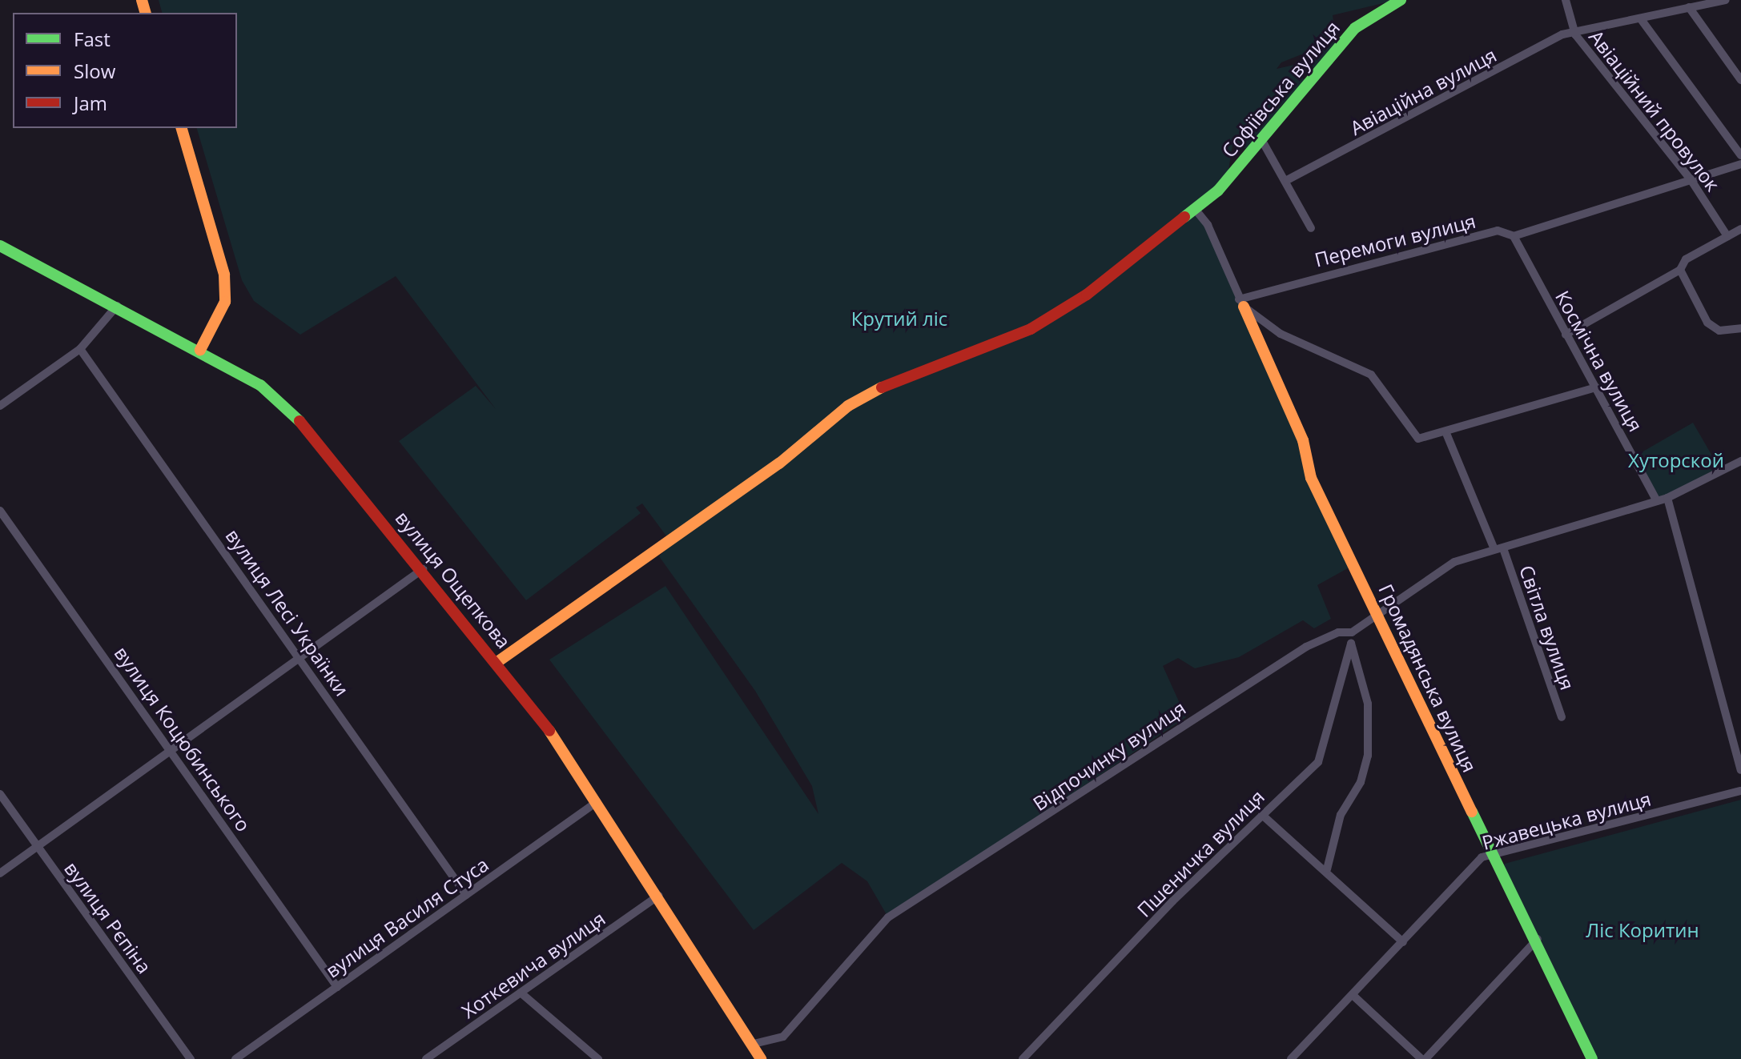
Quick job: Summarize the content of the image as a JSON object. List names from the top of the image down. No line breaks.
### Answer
{"streets":{"main road":["Софіївська вулиця","вулиця Ощепкова","Громадянська вулиця"],"street":["Авіаційна вулиця","Авіаційний провулок","Перемоги вулиця","Космічна вулиця","вулиця Лесі Українки","Світла вулиця","вулиця Коцюбинського","Відпочинку вулиця","Ржавецька вулиця","Пшеничка вулиця","вулиця Рєпіна","вулиця Василя Стуса","Хоткевича вулиця"]},"crossings":[["Софіївська вулиця","вулиця Ощепкова"],["Авіаційна вулиця","Авіаційний провулок"],["Авіаційний провулок","Перемоги вулиця"],["Перемоги вулиця","Космічна вулиця"],["Перемоги вулиця","Громадянська вулиця"],["вулиця Ощепкова","Відпочинку вулиця"],["вулиця Ощепкова","вулиця Василя Стуса"],["вулиця Ощепкова","Хоткевича вулиця"],["вулиця Лесі Українки","вулиця Василя Стуса"],["Громадянська вулиця","Ржавецька вулиця"],["вулиця Коцюбинського","вулиця Василя Стуса"]],"parks":["Крутий ліс","Хуторской","Ліс Коритин"],"legend":["Fast","Slow","Jam"]}
